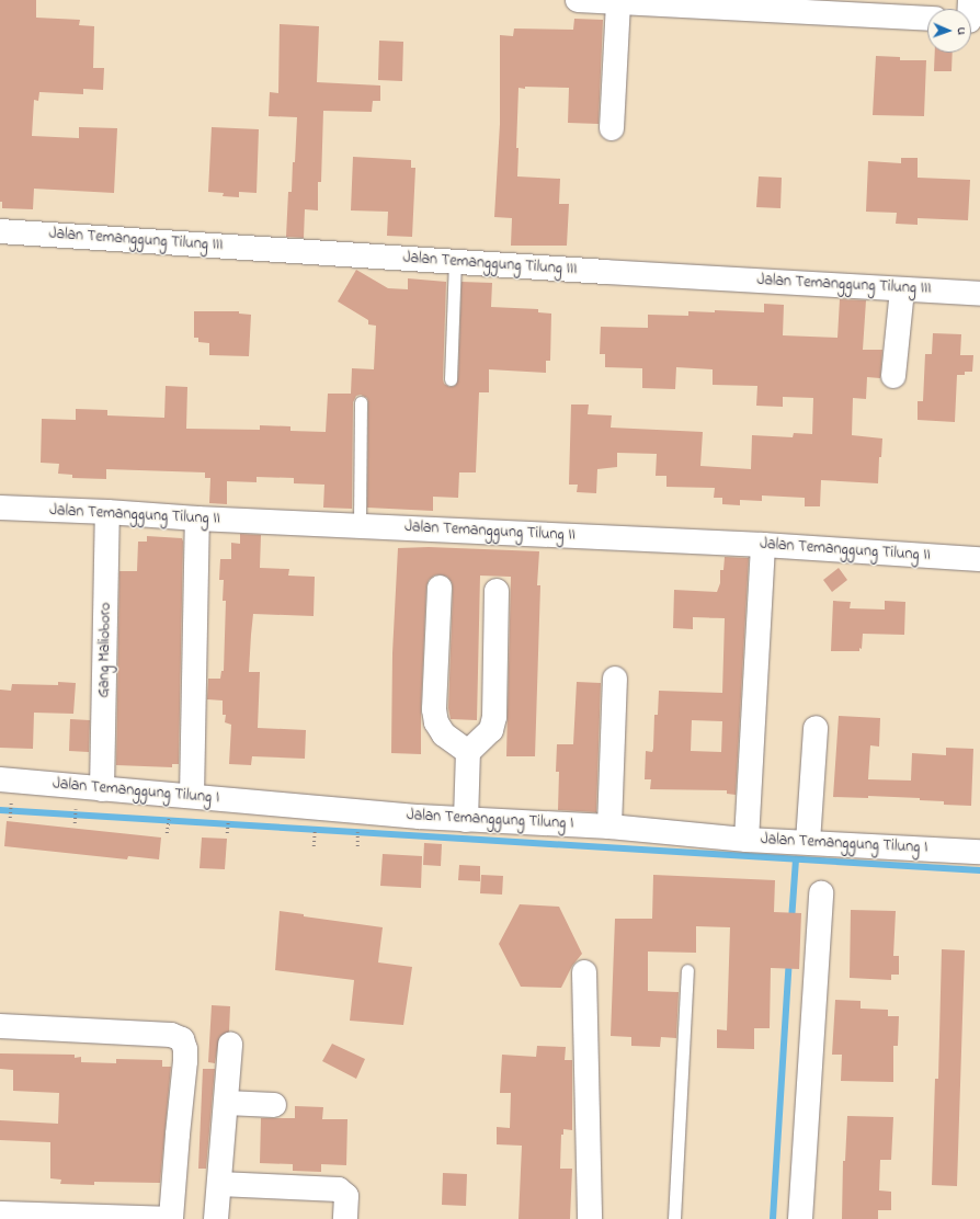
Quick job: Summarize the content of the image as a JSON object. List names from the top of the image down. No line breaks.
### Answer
{"streets":{"street":["Jalan Temanggung Tilung III","Jalan Temanggung Tilung II","Gang Malioboro","Jalan Temanggung Tilung I"]},"crossings":[["Jalan Temanggung Tilung II","Gang Malioboro"],["Gang Malioboro","Jalan Temanggung Tilung I"]],"north":"right"}
